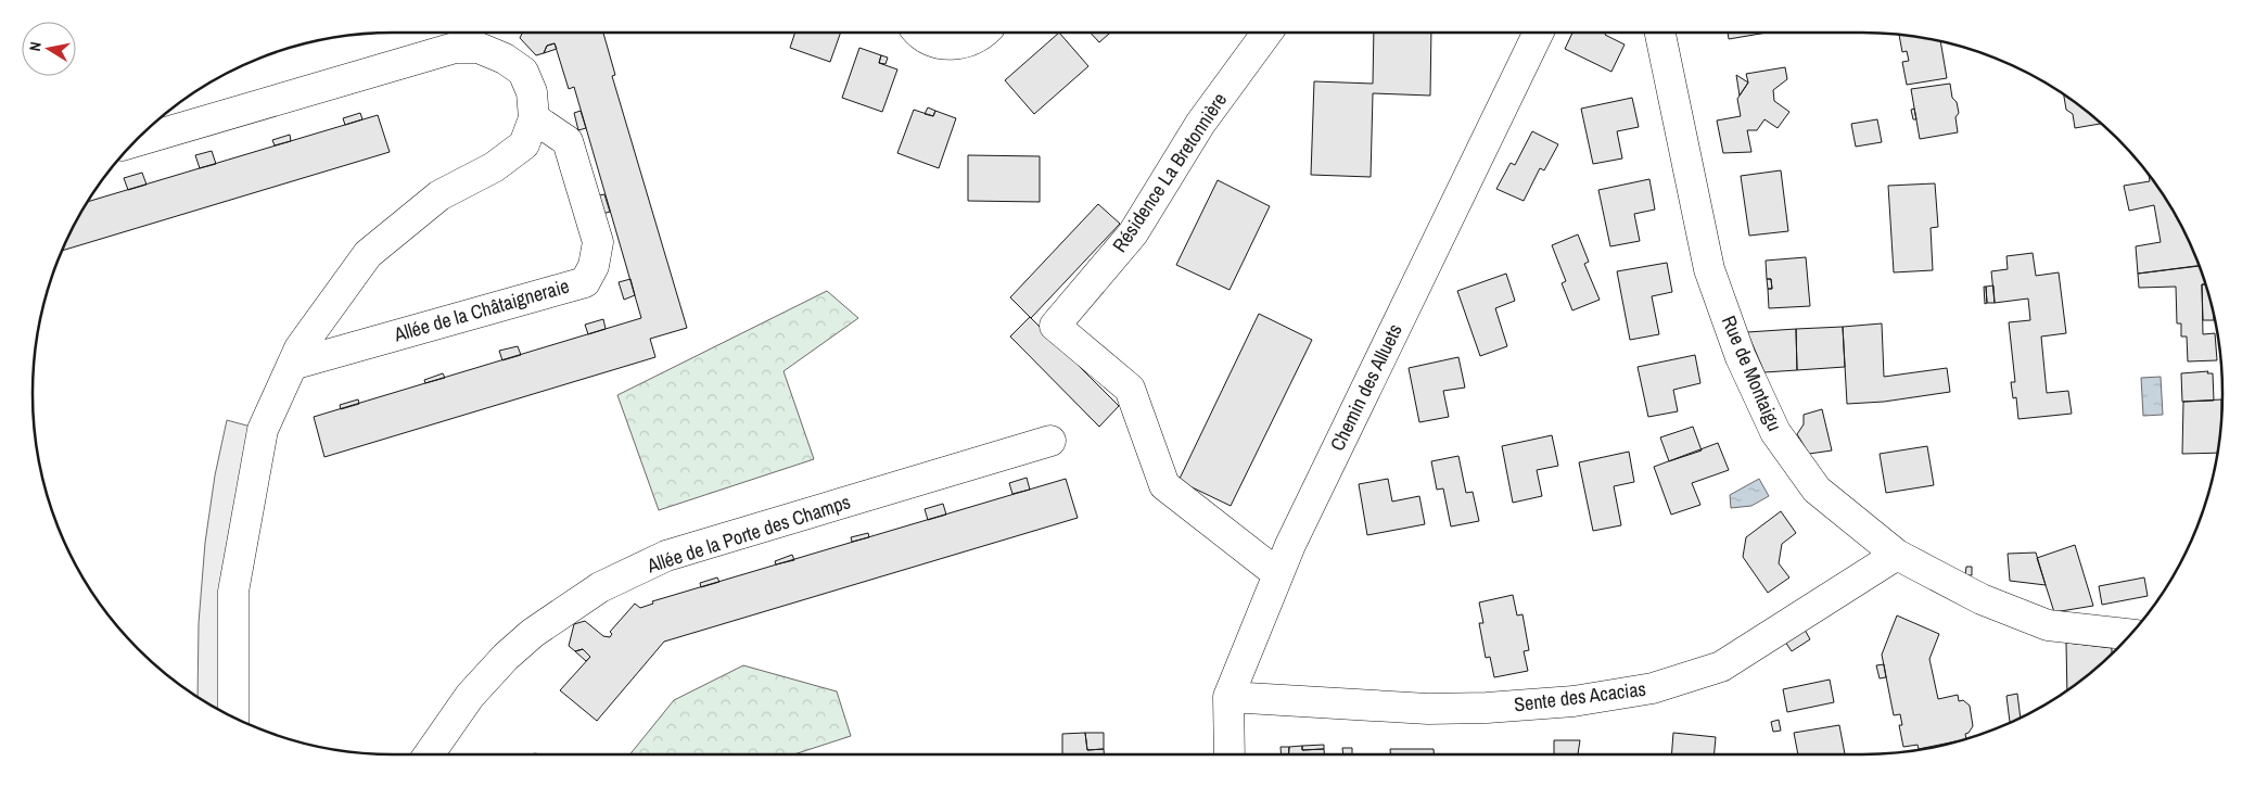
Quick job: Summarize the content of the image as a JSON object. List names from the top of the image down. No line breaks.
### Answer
{"streets":{"street":["Résidence La Bretonnière","Allée de la Châtaigneraie","Rue de Montaigu","Chemin des Alluets","Allée de la Porte des Champs","Sente des Acacias"]},"crossings":[["Résidence La Bretonnière","Chemin des Alluets"],["Rue de Montaigu","Sente des Acacias"],["Chemin des Alluets","Sente des Acacias"]],"north":"left"}
